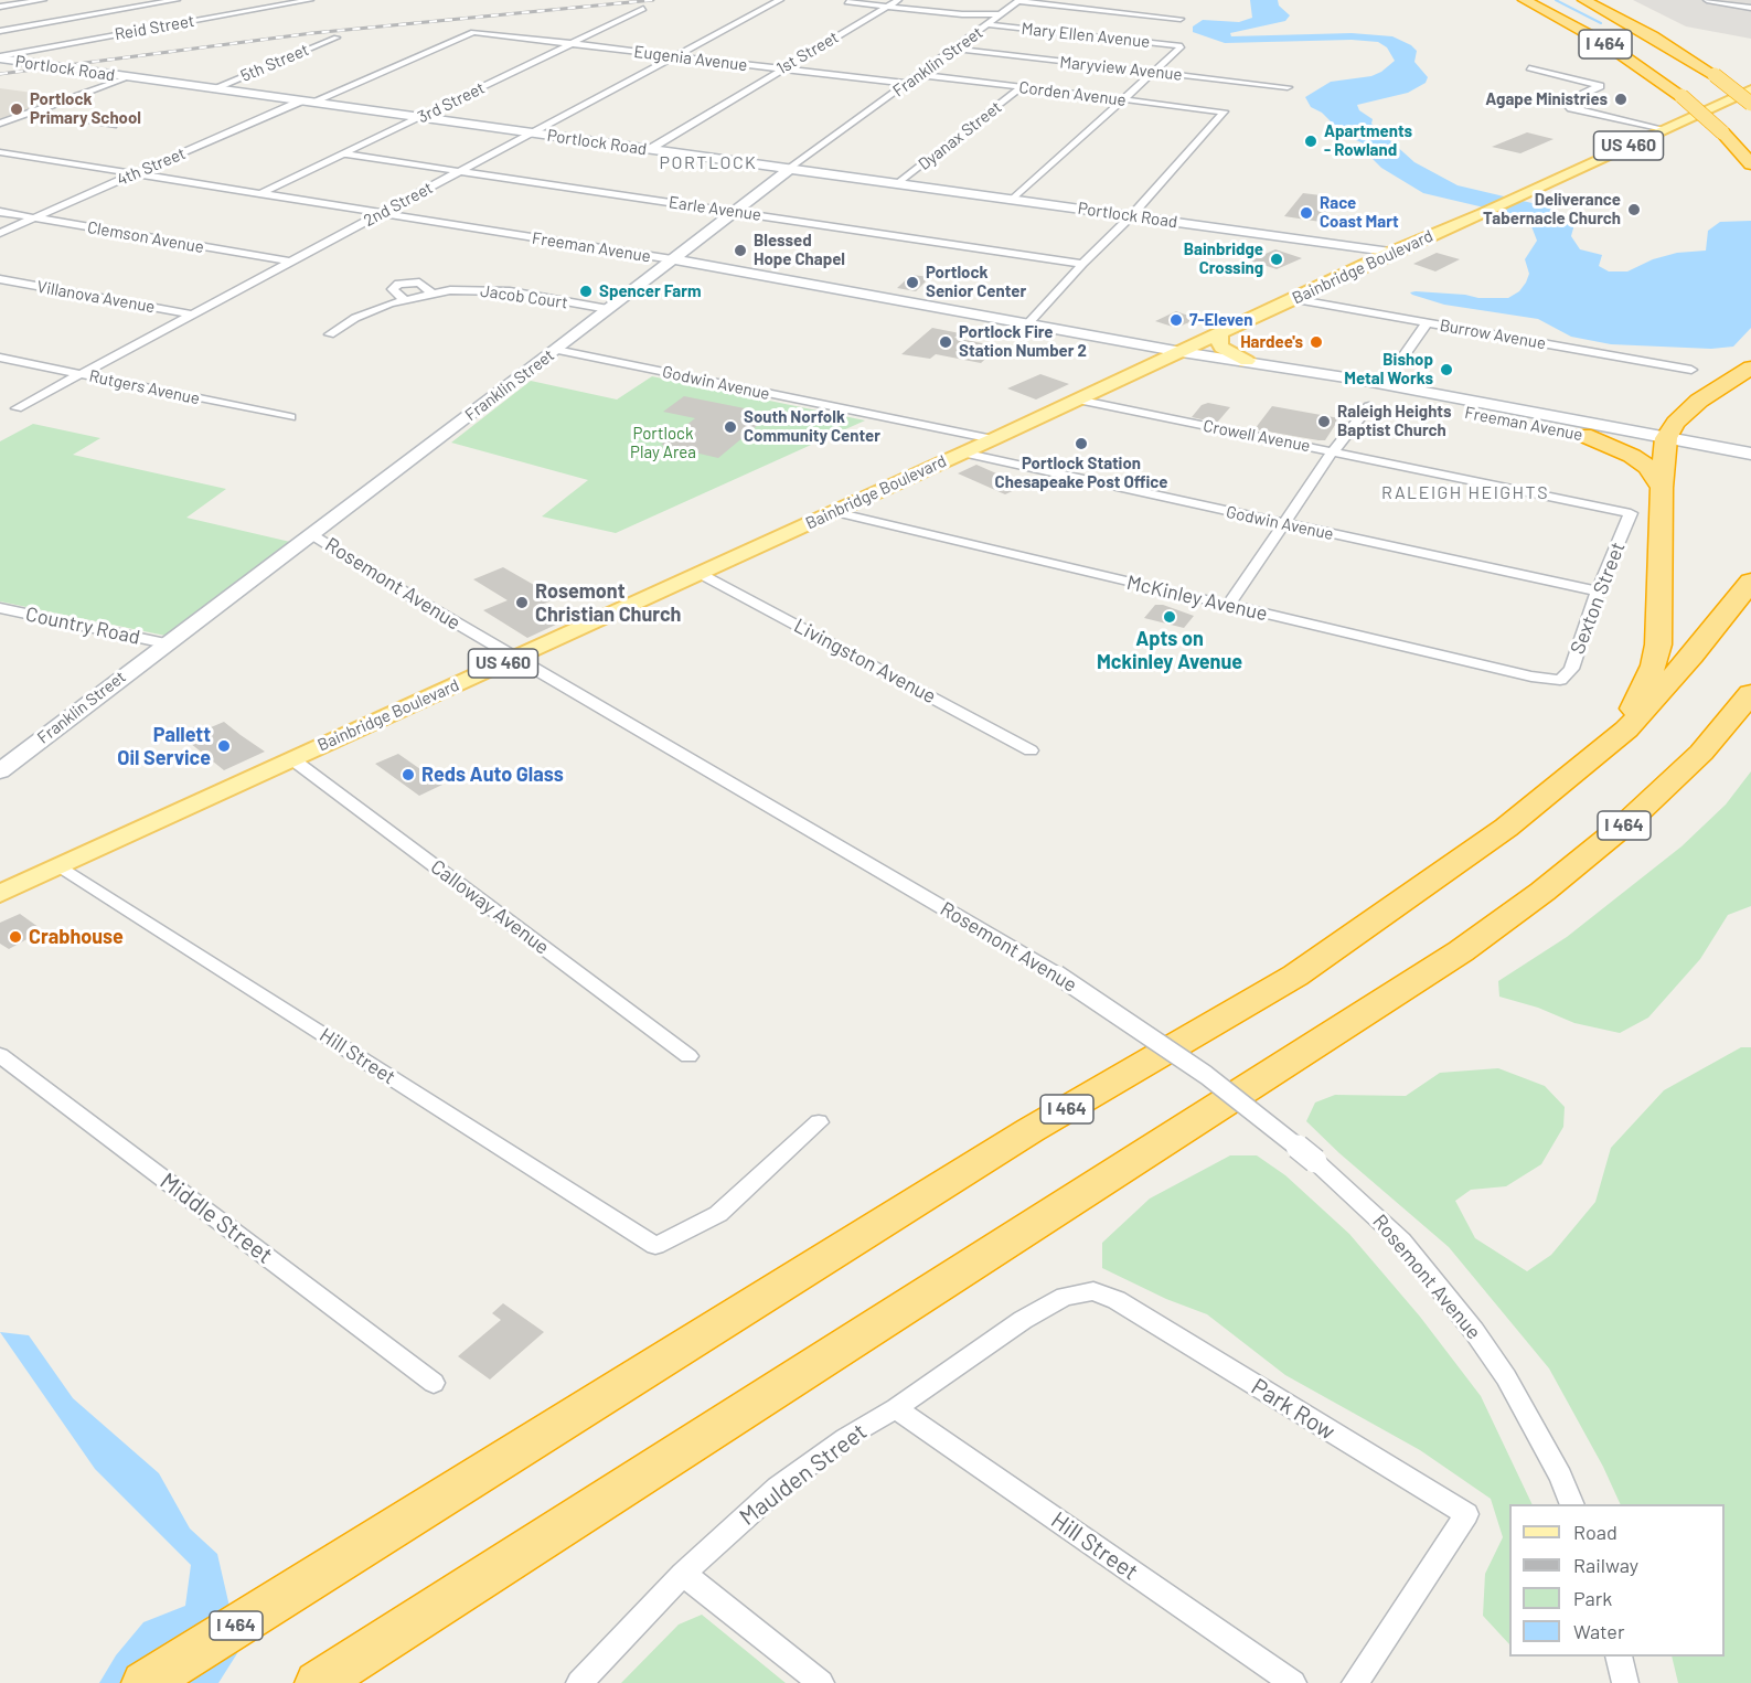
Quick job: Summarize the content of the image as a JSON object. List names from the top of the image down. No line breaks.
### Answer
{"streets":{"highway":["I 464"],"main road":["Franklin Street","Portlock Road","US 460","Freeman Avenue","Bainbridge Boulevard"],"street":["Reid Street","Mary Ellen Avenue","1st Street","Eugenia Avenue","5th Street","Maryview Avenue","Corden Avenue","3rd Street","Dyanax Street","4th Street","2nd Street","Earle Avenue","Clemson Avenue","Villanova Avenue","Jacob Court","Burrow Avenue","Godwin Avenue","Rutgers Avenue","Crowell Avenue","Rosemont Avenue","McKinley Avenue","Sexton Street","Country Road","Livingston Avenue","Calloway Avenue","Hill Street","Middle Street","Park Row","Maulden Street"]},"crossings":[["Reid Street","Portlock Road"],["Mary Ellen Avenue","Franklin Street"],["Mary Ellen Avenue","Maryview Avenue"],["1st Street","Eugenia Avenue"],["1st Street","Portlock Road"],["Eugenia Avenue","Franklin Street"],["Eugenia Avenue","3rd Street"],["Eugenia Avenue","4th Street"],["Eugenia Avenue","2nd Street"],["Franklin Street","Portlock Road"],["Franklin Street","Maryview Avenue"],["Franklin Street","Corden Avenue"],["Franklin Street","Earle Avenue"],["Franklin Street","Freeman Avenue"],["Franklin Street","Jacob Court"],["Franklin Street","Godwin Avenue"],["Franklin Street","Rosemont Avenue"],["Franklin Street","Country Road"],["5th Street","Portlock Road"],["Portlock Road","Corden Avenue"],["Portlock Road","3rd Street"],["Portlock Road","Dyanax Street"],["Portlock Road","4th Street"],["Portlock Road","2nd Street"],["Portlock Road","Bainbridge Boulevard"],["Corden Avenue","Dyanax Street"],["3rd Street","Earle Avenue"],["3rd Street","Freeman Avenue"],["4th Street","Clemson Avenue"],["4th Street","Freeman Avenue"],["2nd Street","Earle Avenue"],["2nd Street","Clemson Avenue"],["2nd Street","Freeman Avenue"],["2nd Street","Villanova Avenue"],["2nd Street","Rutgers Avenue"],["Freeman Avenue","Bainbridge Boulevard"],["Bainbridge Boulevard","Burrow Avenue"],["Bainbridge Boulevard","Godwin Avenue"],["Bainbridge Boulevard","Crowell Avenue"],["Bainbridge Boulevard","Rosemont Avenue"],["Bainbridge Boulevard","McKinley Avenue"],["Bainbridge Boulevard","Livingston Avenue"],["Bainbridge Boulevard","Calloway Avenue"],["Bainbridge Boulevard","Hill Street"],["Godwin Avenue","Sexton Street"],["Crowell Avenue","Sexton Street"],["McKinley Avenue","Sexton Street"],["Hill Street","Maulden Street"],["Park Row","Maulden Street"]],"districts":["PORTLOCK","RALEIGH HEIGHTS"],"parks":["Portlock Play Area"],"places":["Agape Ministries","Portlock Primary School","Apartments - Rowland","Deliverance Tabernacle Church","Race Coast Mart","Blessed Hope Chapel","Bainbridge Crossing","Portlock Senior Center","Spencer Farm","7-Eleven","Portlock Fire Station Number 2","Hardee's","Bishop Metal Works","Raleigh Heights Baptist Church","South Norfolk Community Center","Portlock Station Chesapeake Post Office","Rosemont Christian Church","Apts on Mckinley Avenue","Pallett Oil Service","Reds Auto Glass","Crabhouse"],"legend":["Road","Railway","Park","Water"]}
